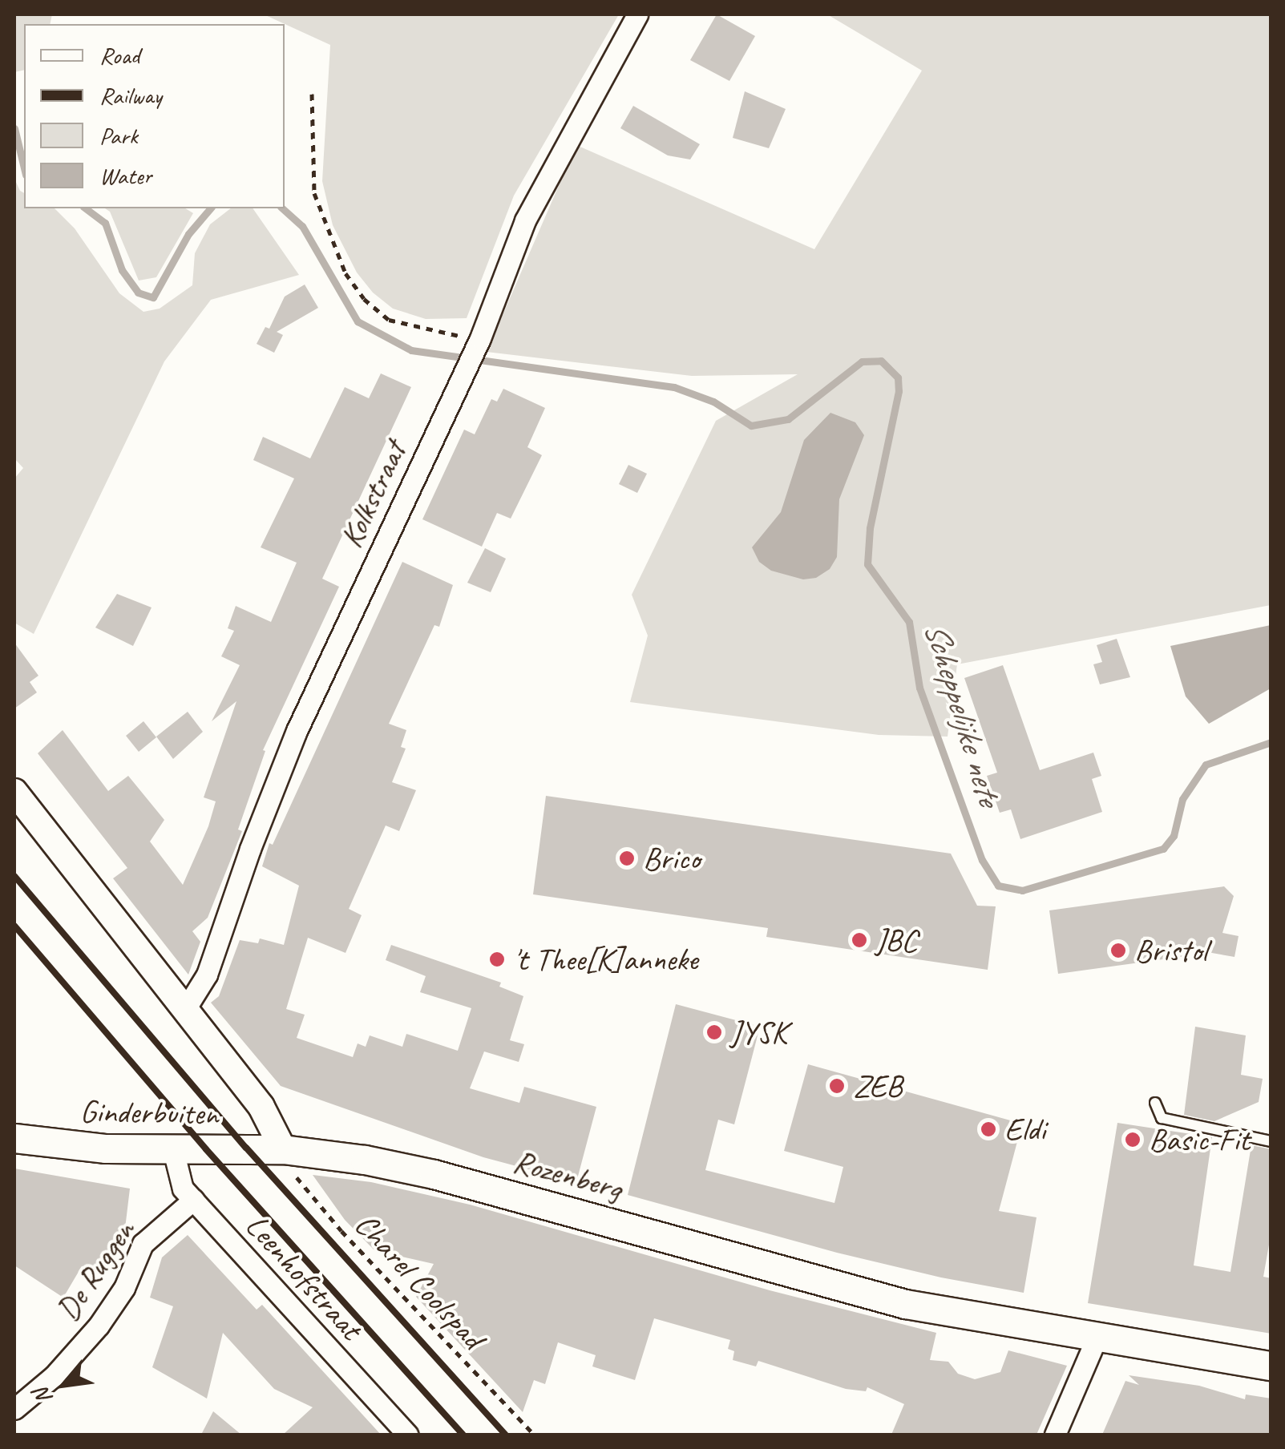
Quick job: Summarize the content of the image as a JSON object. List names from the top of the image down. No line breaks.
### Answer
{"streets":{"main road":["Ginderbuiten","Rozenberg"],"street":["Kolkstraat","De Ruggen","Leenhofstraat"],"path":["Charel Coolspad"]},"crossings":[["Ginderbuiten","Rozenberg"],["Ginderbuiten","Leenhofstraat"],["Ginderbuiten","Charel Coolspad"],["Rozenberg","Charel Coolspad"],["De Ruggen","Leenhofstraat"]],"water":["Scheppelijke nete"],"places":["Brico","JBC","Bristol","'t Thee[K]anneke","JYSK","ZEB","Eldi","Basic-Fit"],"legend":["Road","Railway","Park","Water"],"north":"bottom left"}
